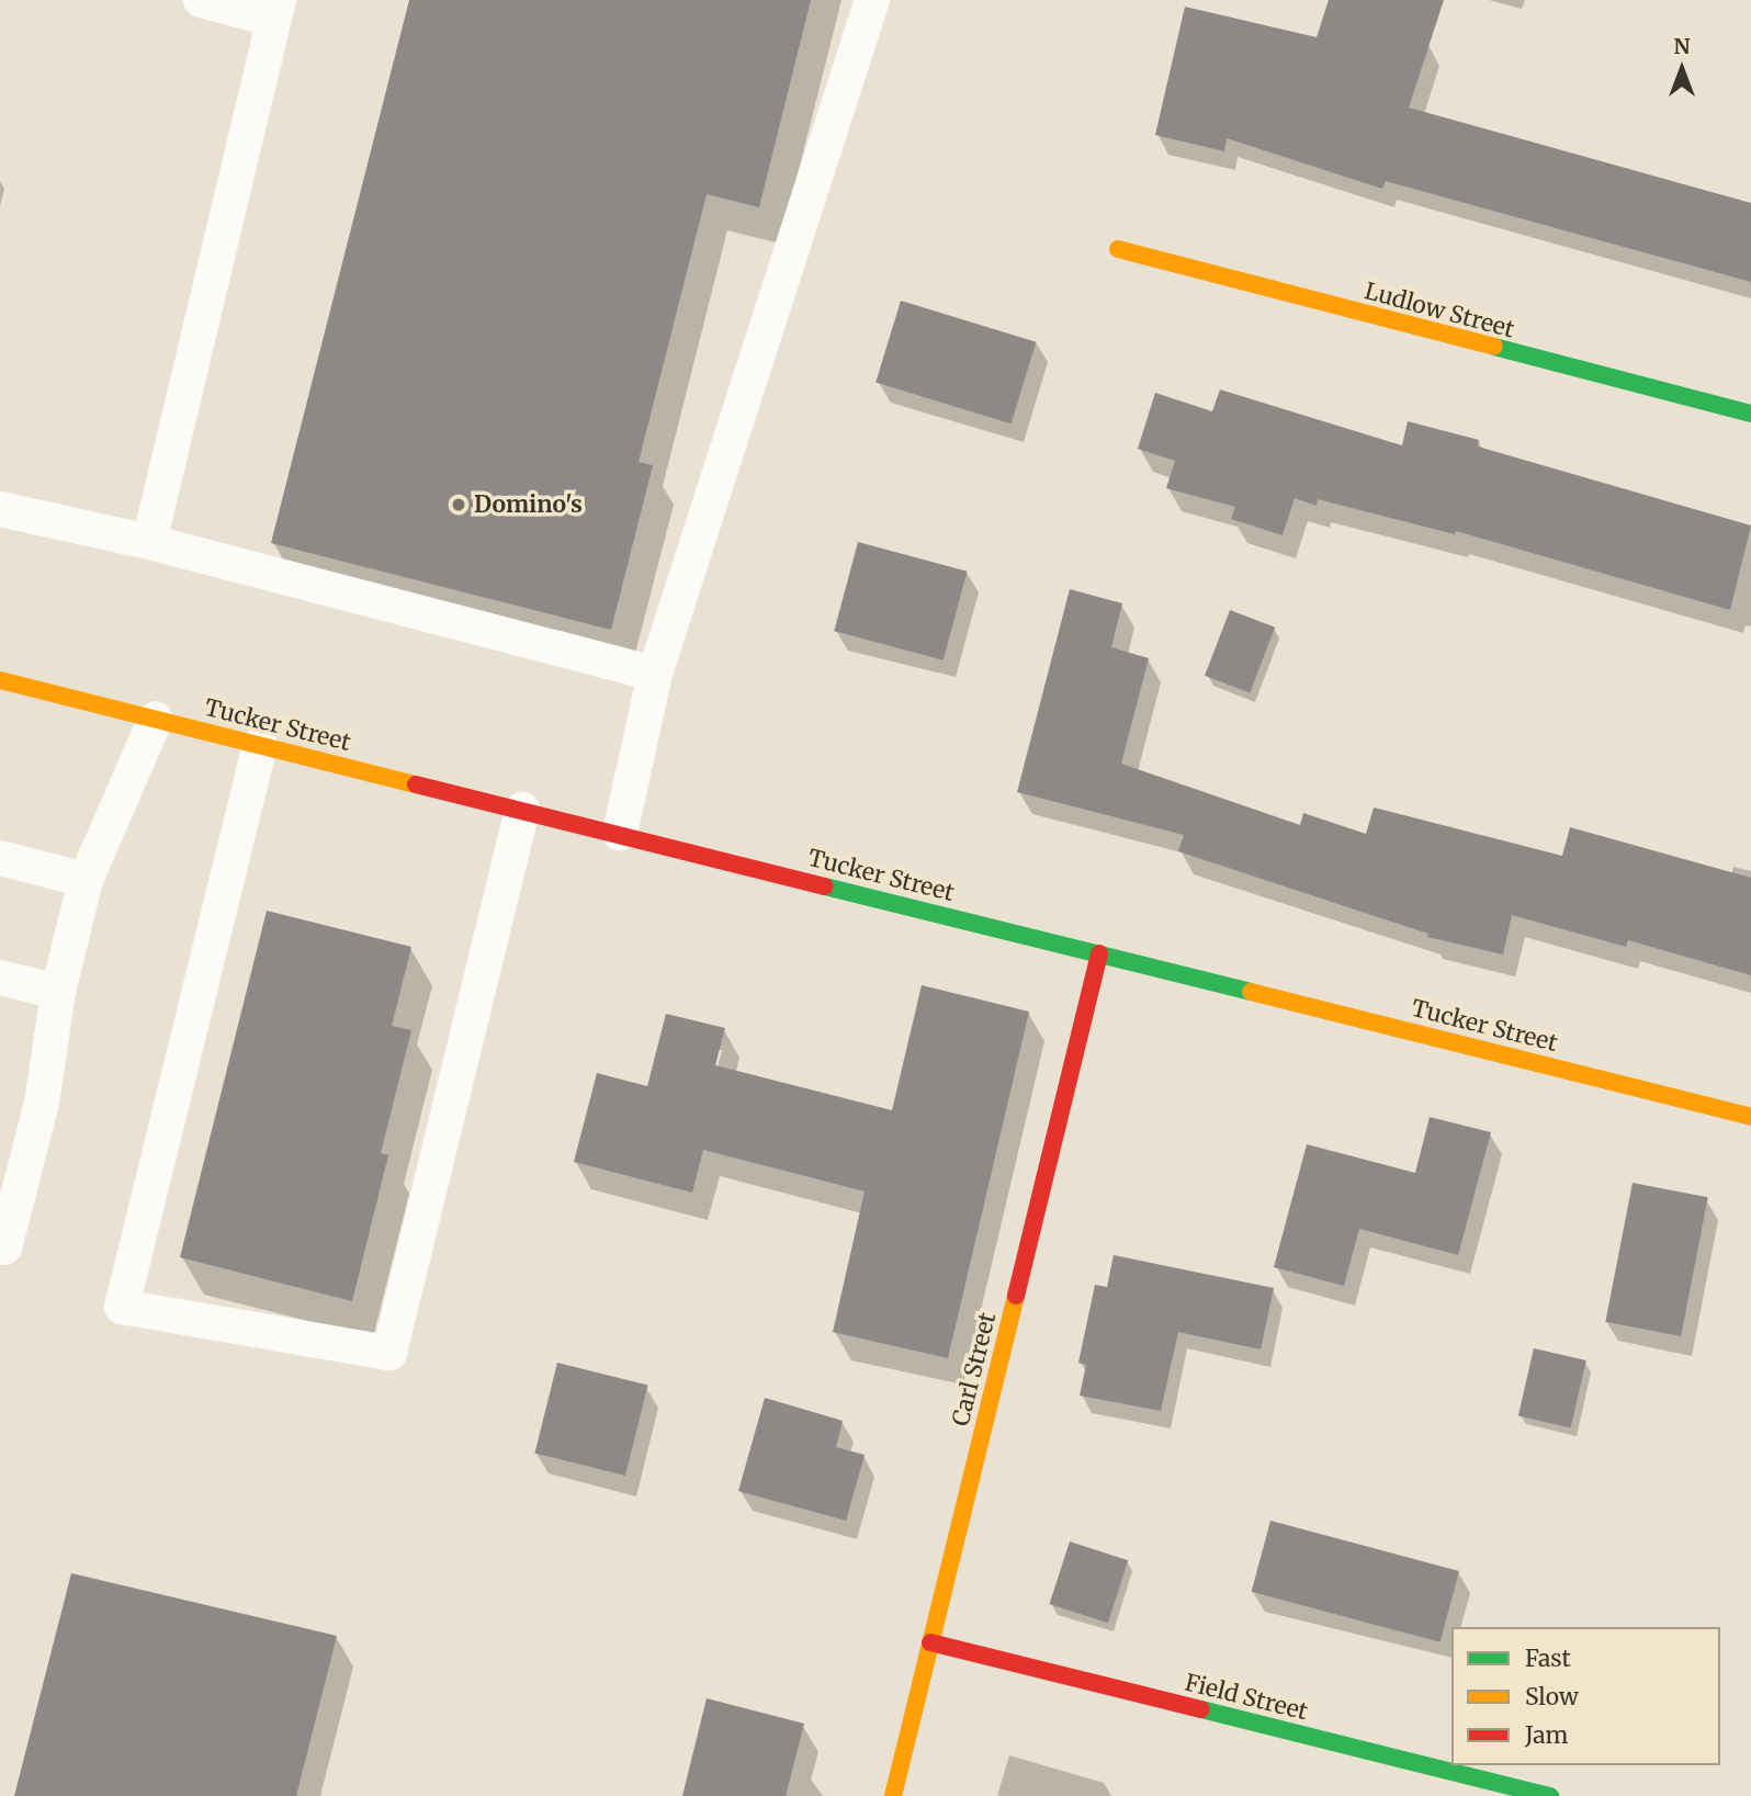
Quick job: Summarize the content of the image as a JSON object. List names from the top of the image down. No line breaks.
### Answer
{"streets":{"street":["Ludlow Street","Tucker Street","Carl Street","Field Street"]},"crossings":[["Tucker Street","Carl Street"],["Carl Street","Field Street"]],"places":["Domino's"],"legend":["Fast","Slow","Jam"],"north":"top"}
